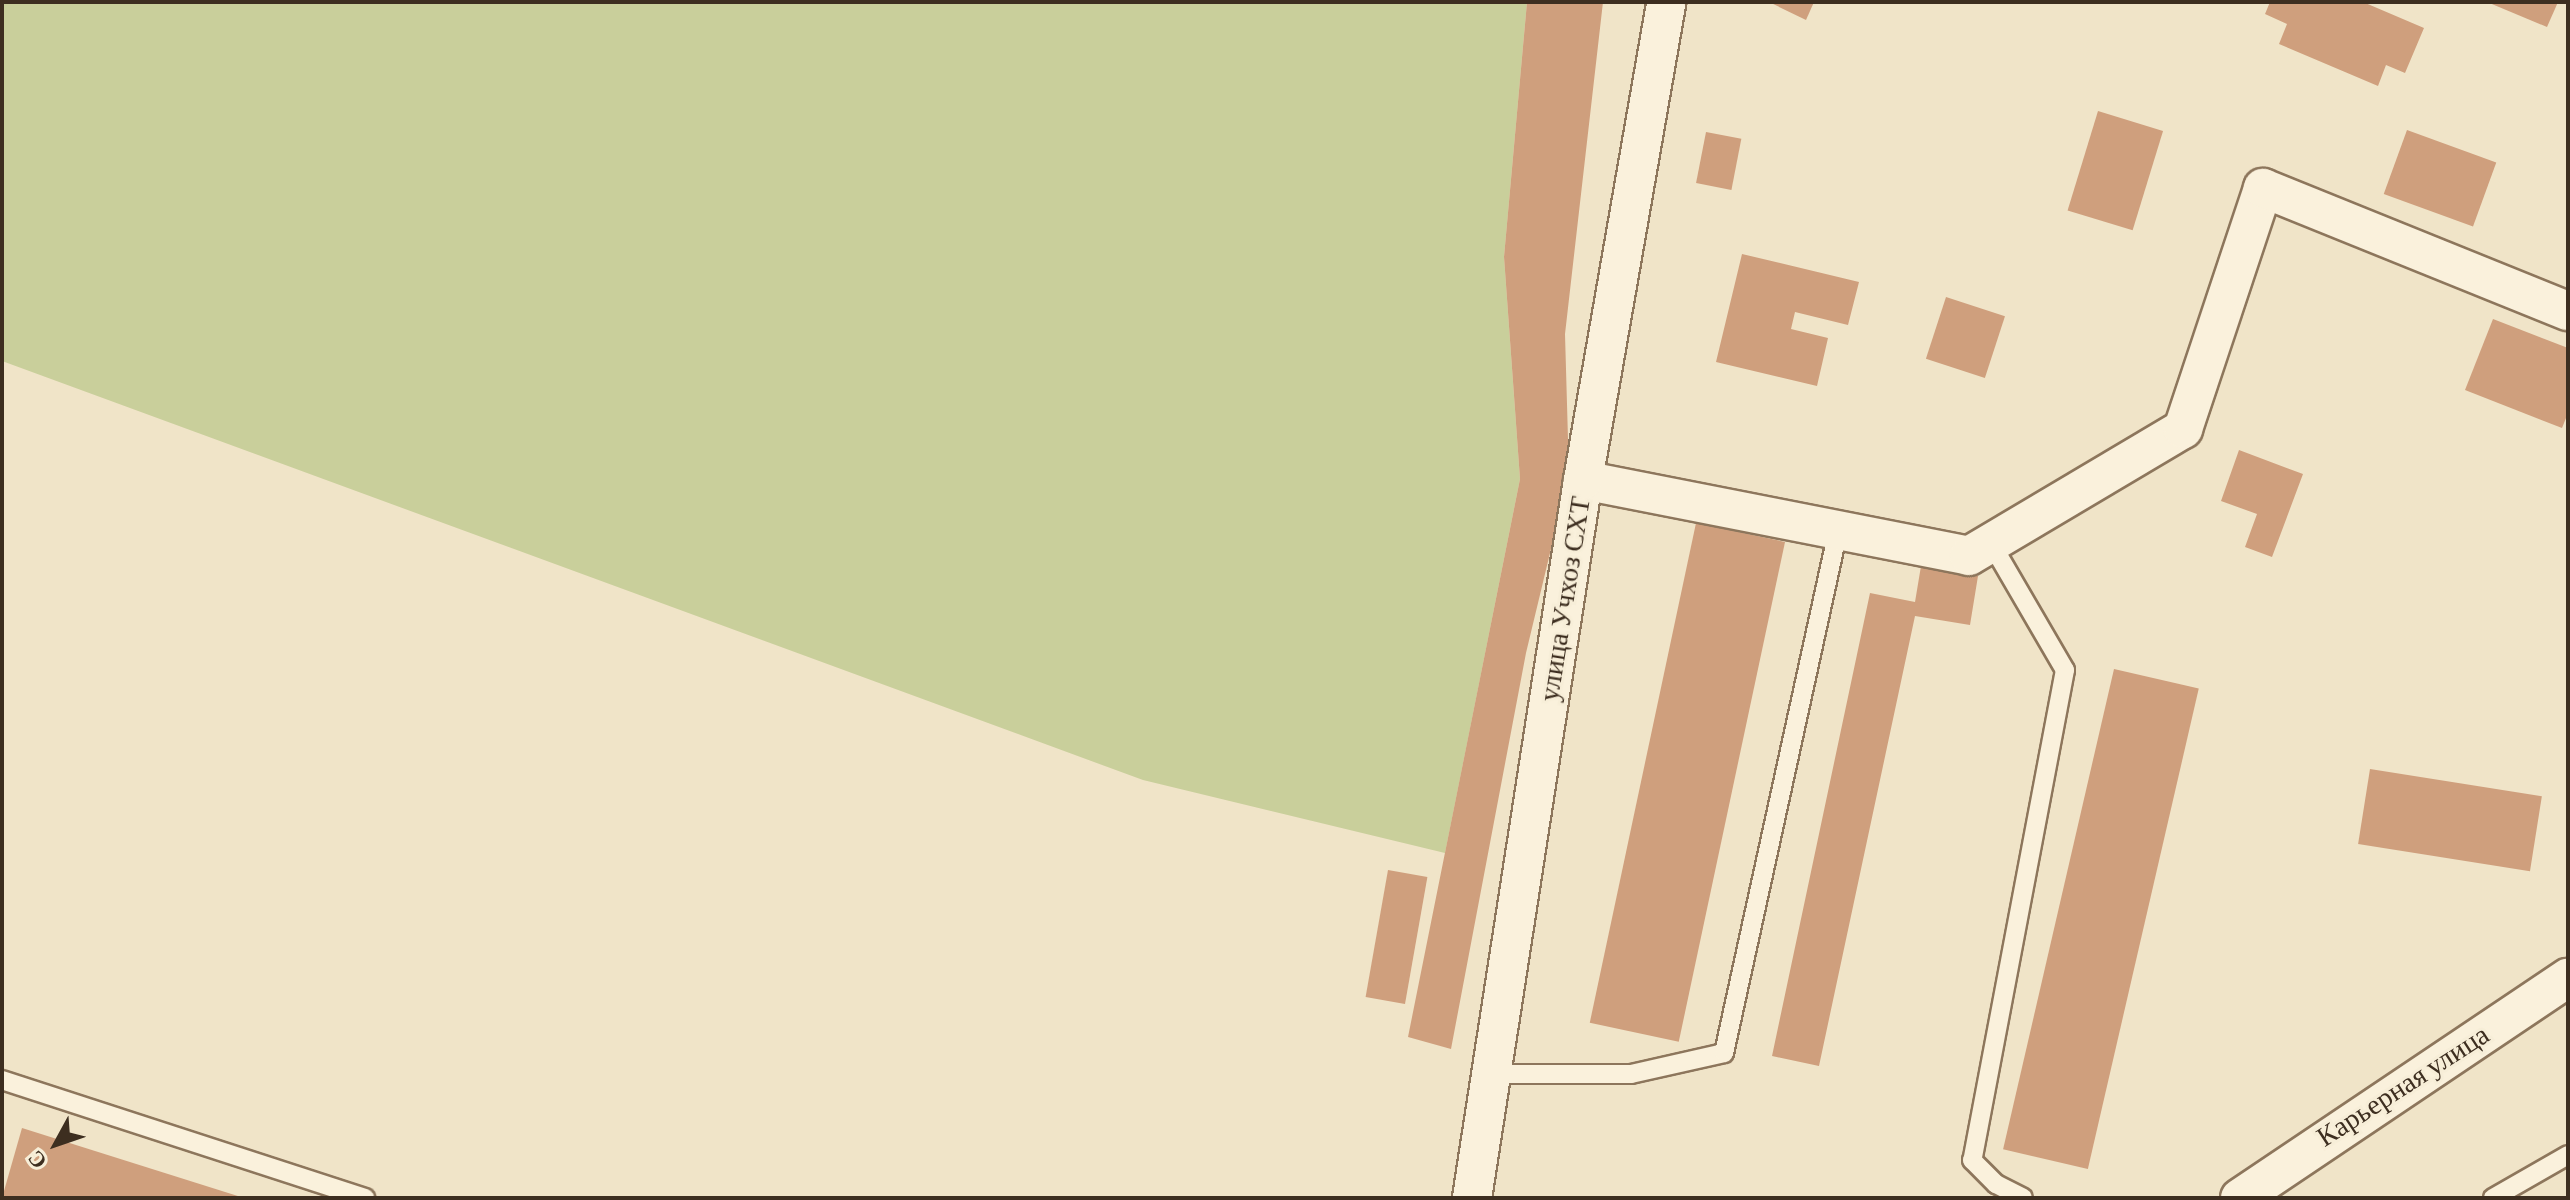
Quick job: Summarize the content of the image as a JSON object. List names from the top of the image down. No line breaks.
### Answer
{"streets":{"street":["улица Учхоз СХТ","Карьерная улица"]},"north":"bottom left"}
